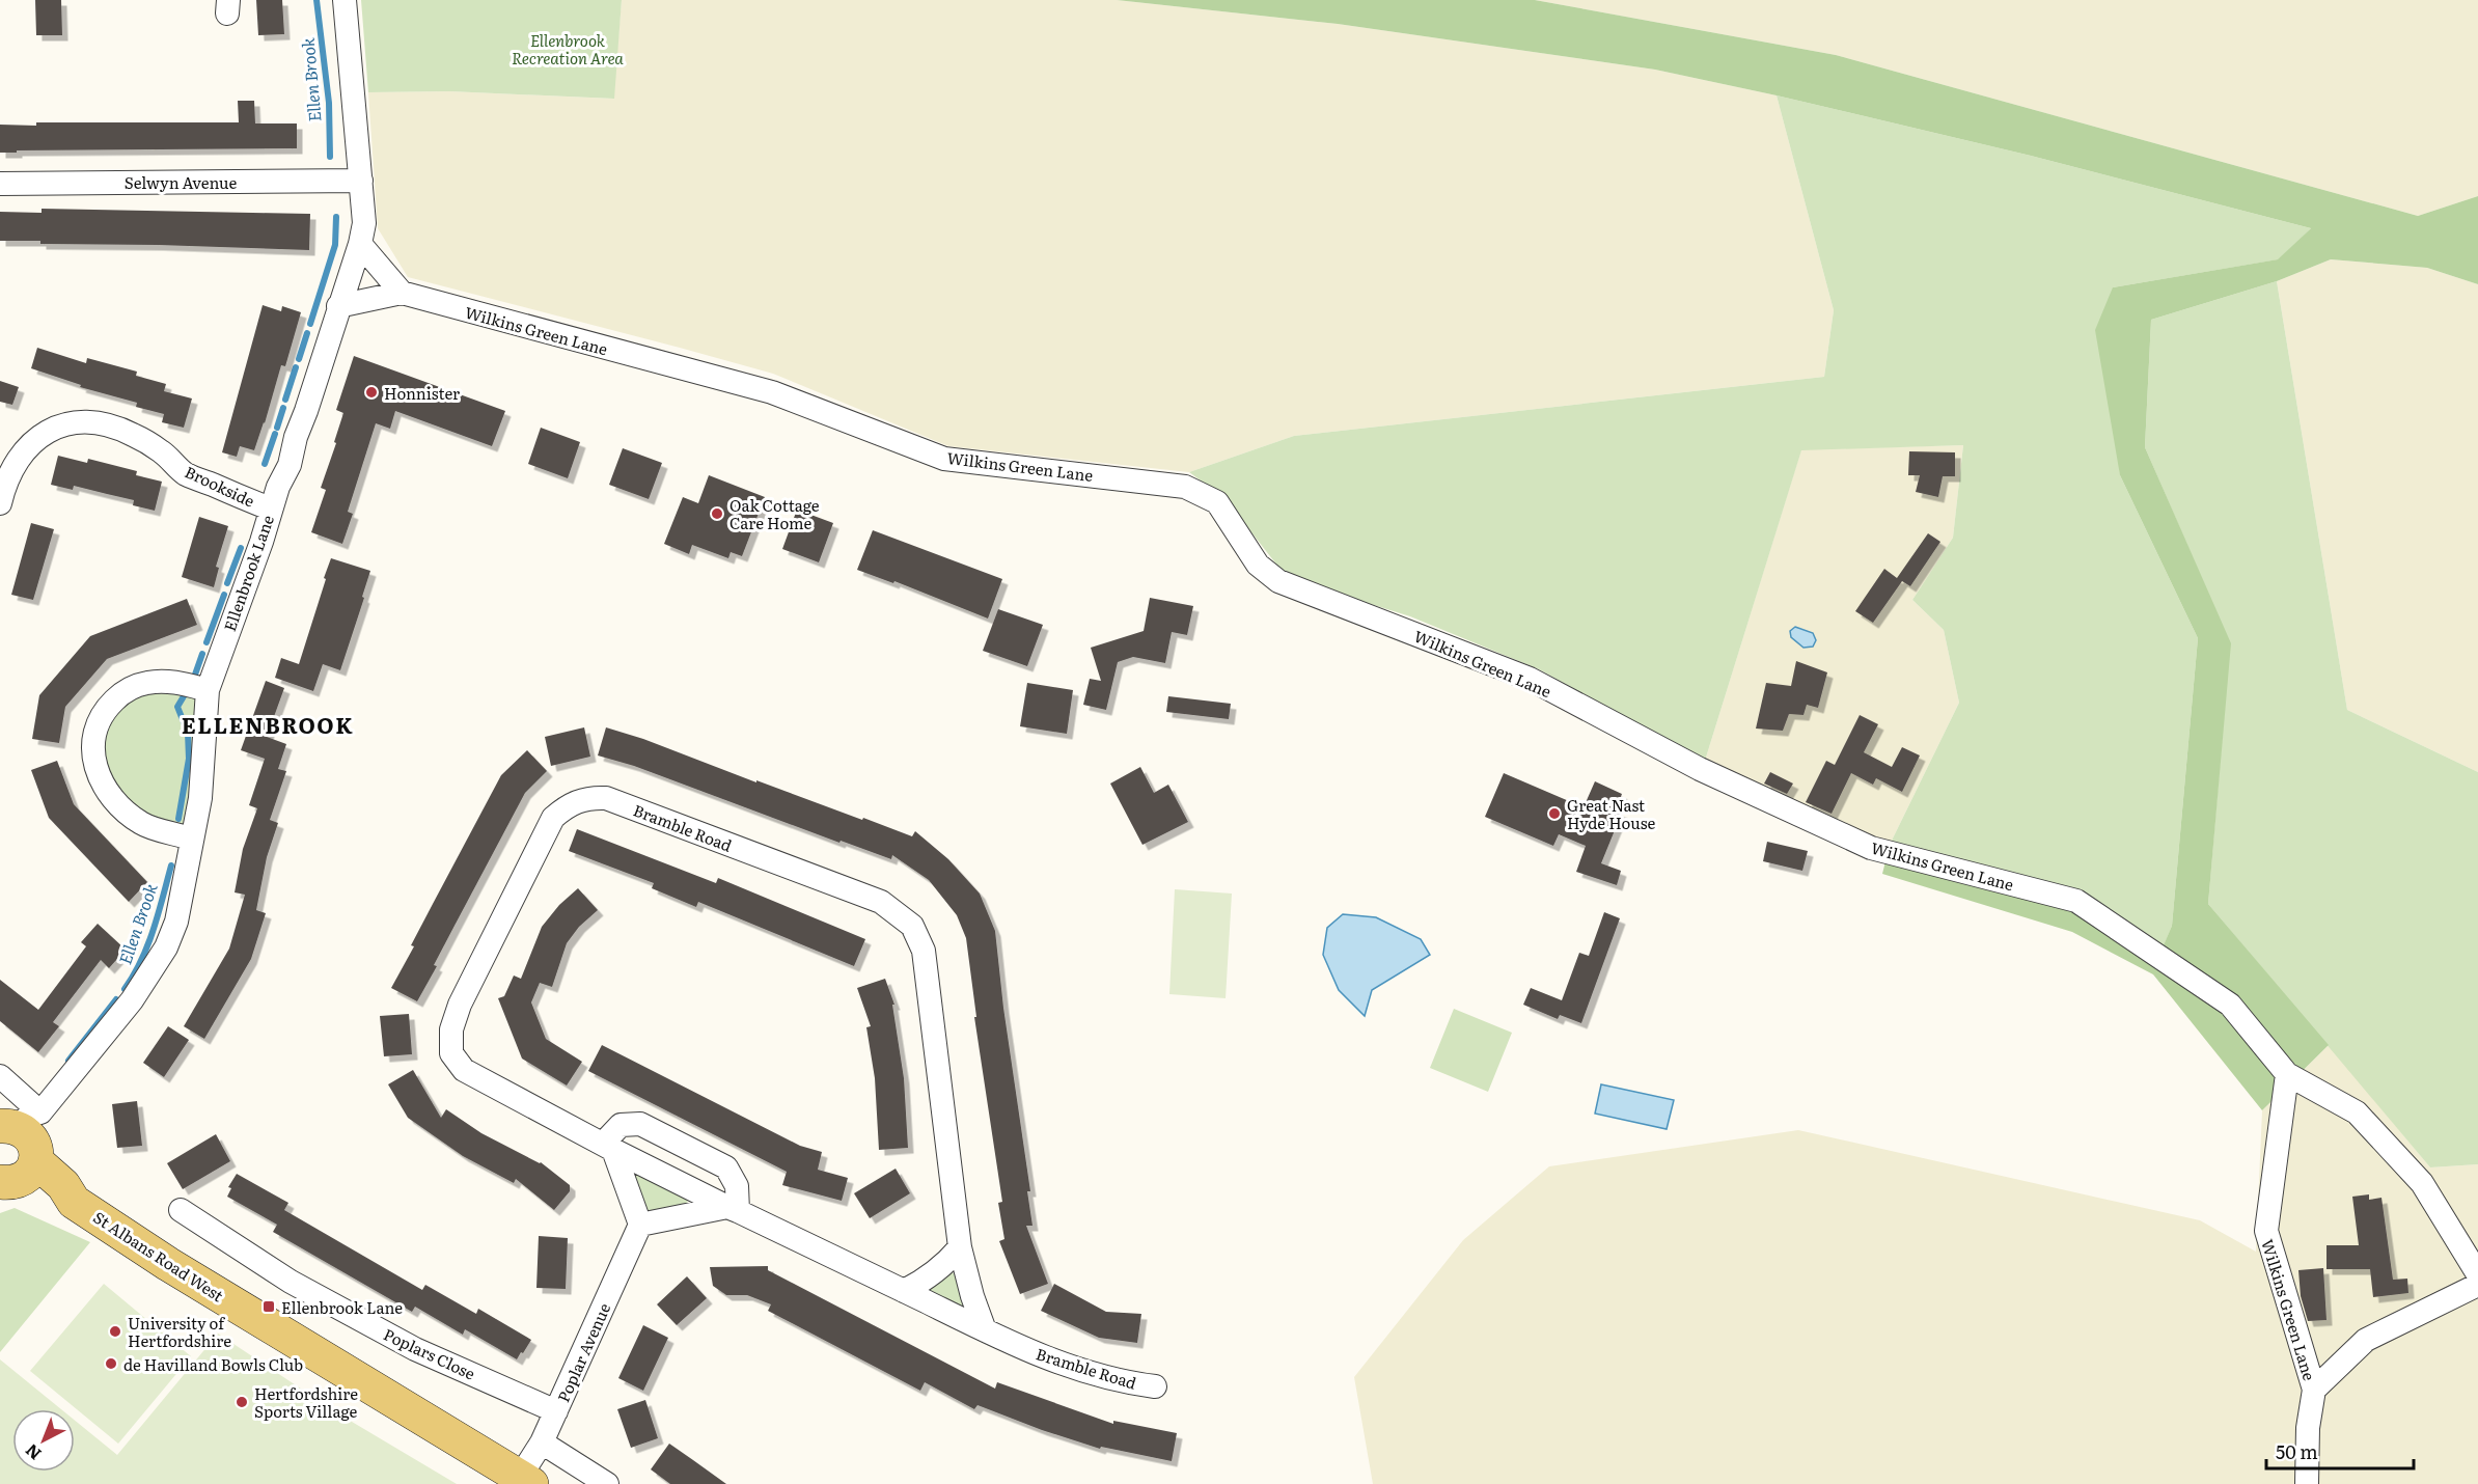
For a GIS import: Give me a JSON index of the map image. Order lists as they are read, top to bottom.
{
  "streets": {
    "main road": ["St Albans Road West"],
    "street": [
      "Selwyn Avenue",
      "Wilkins Green Lane",
      "Brookside",
      "Ellenbrook Lane",
      "Bramble Road",
      "Poplar Avenue",
      "Poplars Close"
    ]
  },
  "crossings": [
    ["Selwyn Avenue", "Ellenbrook Lane"],
    ["Wilkins Green Lane", "Ellenbrook Lane"],
    ["Brookside", "Ellenbrook Lane"],
    ["Ellenbrook Lane", "St Albans Road West"],
    ["St Albans Road West", "Poplar Avenue"],
    ["Poplar Avenue", "Poplars Close"]
  ],
  "districts": ["ELLENBROOK"],
  "water": ["Ellen Brook"],
  "parks": ["Ellenbrook Recreation Area"],
  "places": {
    "other": [
      "Honnister",
      "Oak Cottage Care Home",
      "Great Nast Hyde House",
      "University of Hertfordshire",
      "de Havilland Bowls Club",
      "Hertfordshire Sports Village"
    ],
    "transit": ["Ellenbrook Lane"]
  },
  "scale_bar": "50 m",
  "north": "bottom left"
}
